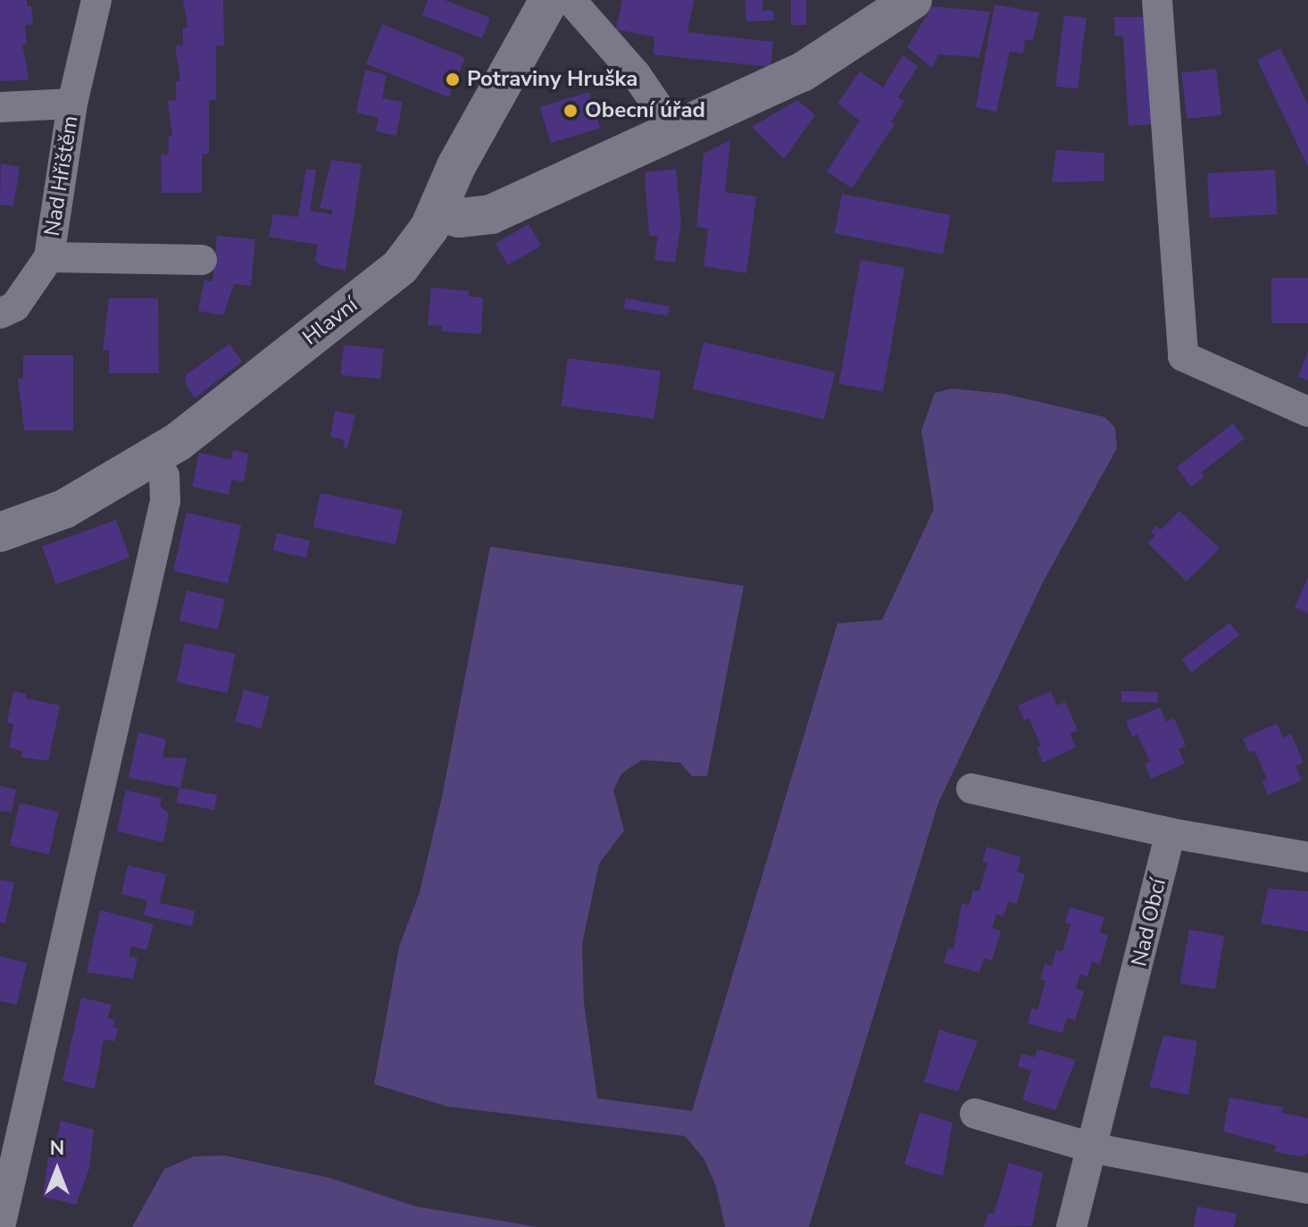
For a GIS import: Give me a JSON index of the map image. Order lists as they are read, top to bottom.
{
  "streets": {
    "street": ["Nad Hřištěm", "Hlavní", "Nad Obcí"]
  },
  "places": ["Potraviny Hruška", "Obecní úřad"],
  "north": "top"
}
